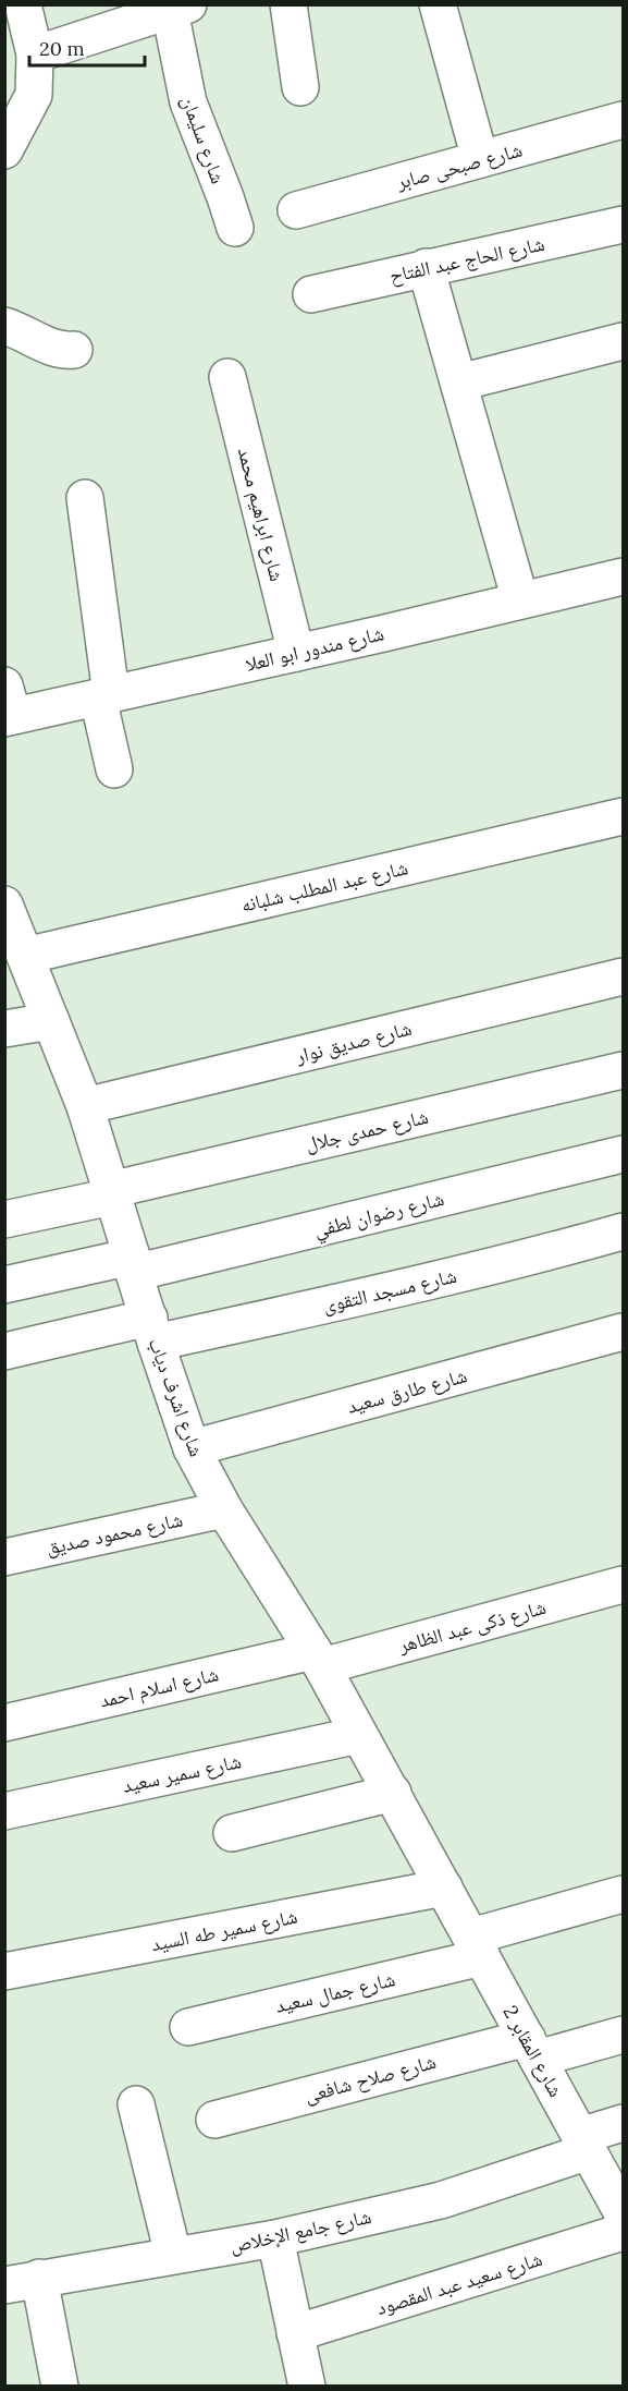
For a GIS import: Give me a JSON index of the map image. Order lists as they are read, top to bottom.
{
  "streets": {
    "street": [
      "شارع سليمان",
      "شارع صبحى صابر",
      "شارع الحاج عبد الفتاح",
      "شارع ابراهيم محمد",
      "شارع مندور ابو العلا",
      "شارع عبد المطلب شلبانه",
      "شارع صديق نوار",
      "شارع حمدى جلال",
      "شارع رضوان لطفي",
      "شارع مسجد التقوى",
      "شارع طارق سعيد",
      "شارع اشرف دياب",
      "شارع محمود صديق",
      "شارع ذكى عبد الظاهر",
      "شارع اسلام احمد",
      "شارع سمير سعيد",
      "شارع سمير طه السيد",
      "شارع جمال سعيد",
      "شارع المقابر 2",
      "شارع صلاح شافعى",
      "شارع جامع الإخلاص",
      "شارع سعيد عبد المقصود"
    ]
  },
  "crossings": [
    ["شارع ابراهيم محمد", "شارع مندور ابو العلا"],
    ["شارع عبد المطلب شلبانه", "شارع اشرف دياب"],
    ["شارع صديق نوار", "شارع اشرف دياب"],
    ["شارع حمدى جلال", "شارع اشرف دياب"],
    ["شارع رضوان لطفي", "شارع اشرف دياب"],
    ["شارع مسجد التقوى", "شارع اشرف دياب"],
    ["شارع طارق سعيد", "شارع اشرف دياب"],
    ["شارع اشرف دياب", "شارع محمود صديق"],
    ["شارع اشرف دياب", "شارع ذكى عبد الظاهر"],
    ["شارع اشرف دياب", "شارع اسلام احمد"],
    ["شارع اشرف دياب", "شارع سمير سعيد"],
    ["شارع اشرف دياب", "شارع سمير طه السيد"],
    ["شارع اشرف دياب", "شارع المقابر 2"],
    ["شارع ذكى عبد الظاهر", "شارع اسلام احمد"],
    ["شارع سمير طه السيد", "شارع المقابر 2"],
    ["شارع جمال سعيد", "شارع المقابر 2"],
    ["شارع المقابر 2", "شارع صلاح شافعى"],
    ["شارع المقابر 2", "شارع جامع الإخلاص"]
  ],
  "scale_bar": "20 m"
}
